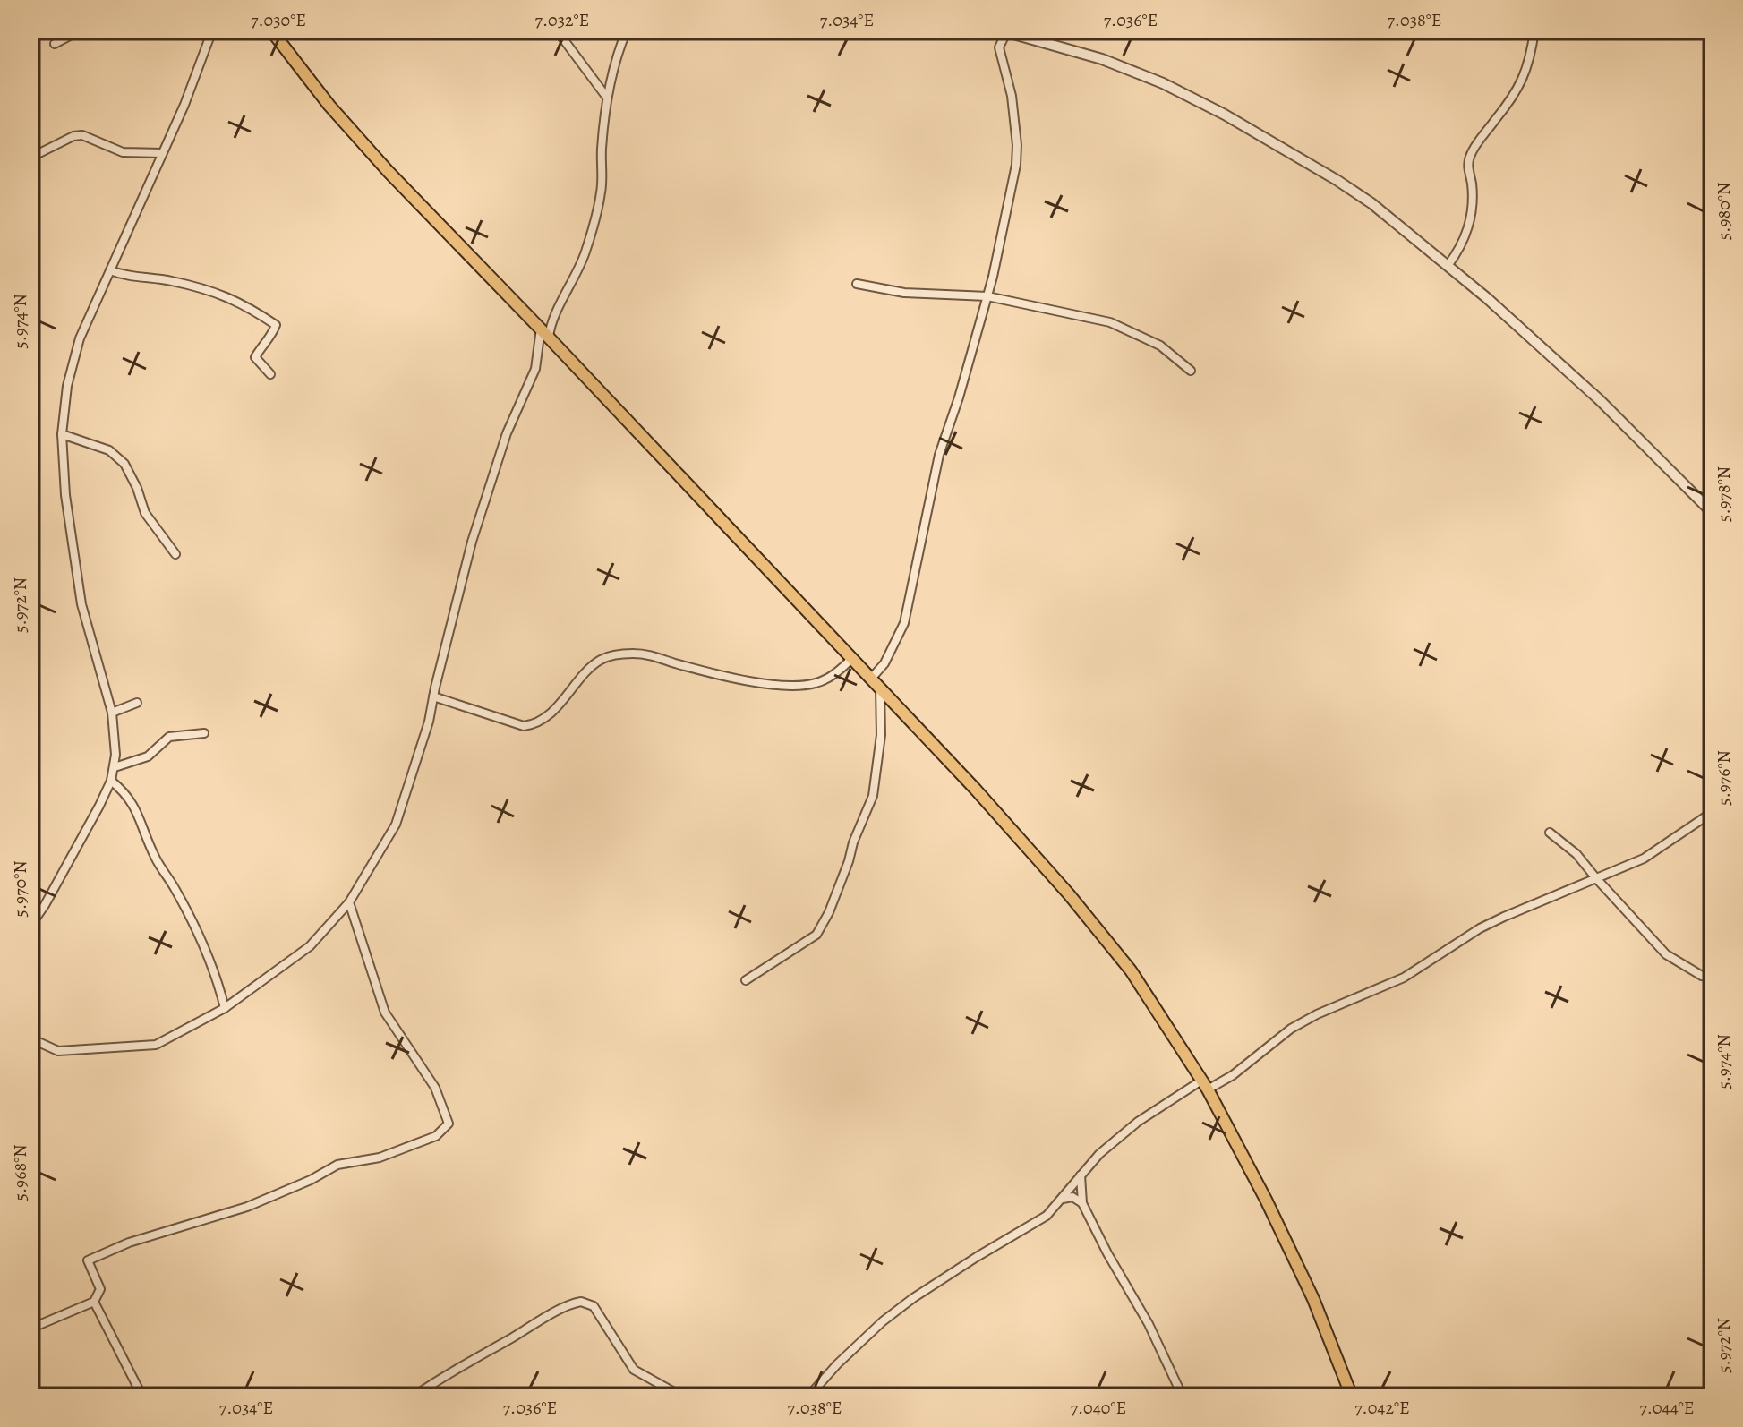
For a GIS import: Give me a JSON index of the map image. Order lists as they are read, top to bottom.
{
  "coordinates": [
    "7.030°E",
    "7.032°E",
    "7.034°E",
    "7.036°E",
    "7.038°E",
    "5.980°N",
    "5.974°N",
    "5.978°N",
    "5.972°N",
    "5.976°N",
    "5.970°N",
    "5.968°N",
    "7.040°E",
    "7.042°E",
    "7.044°E"
  ]
}
